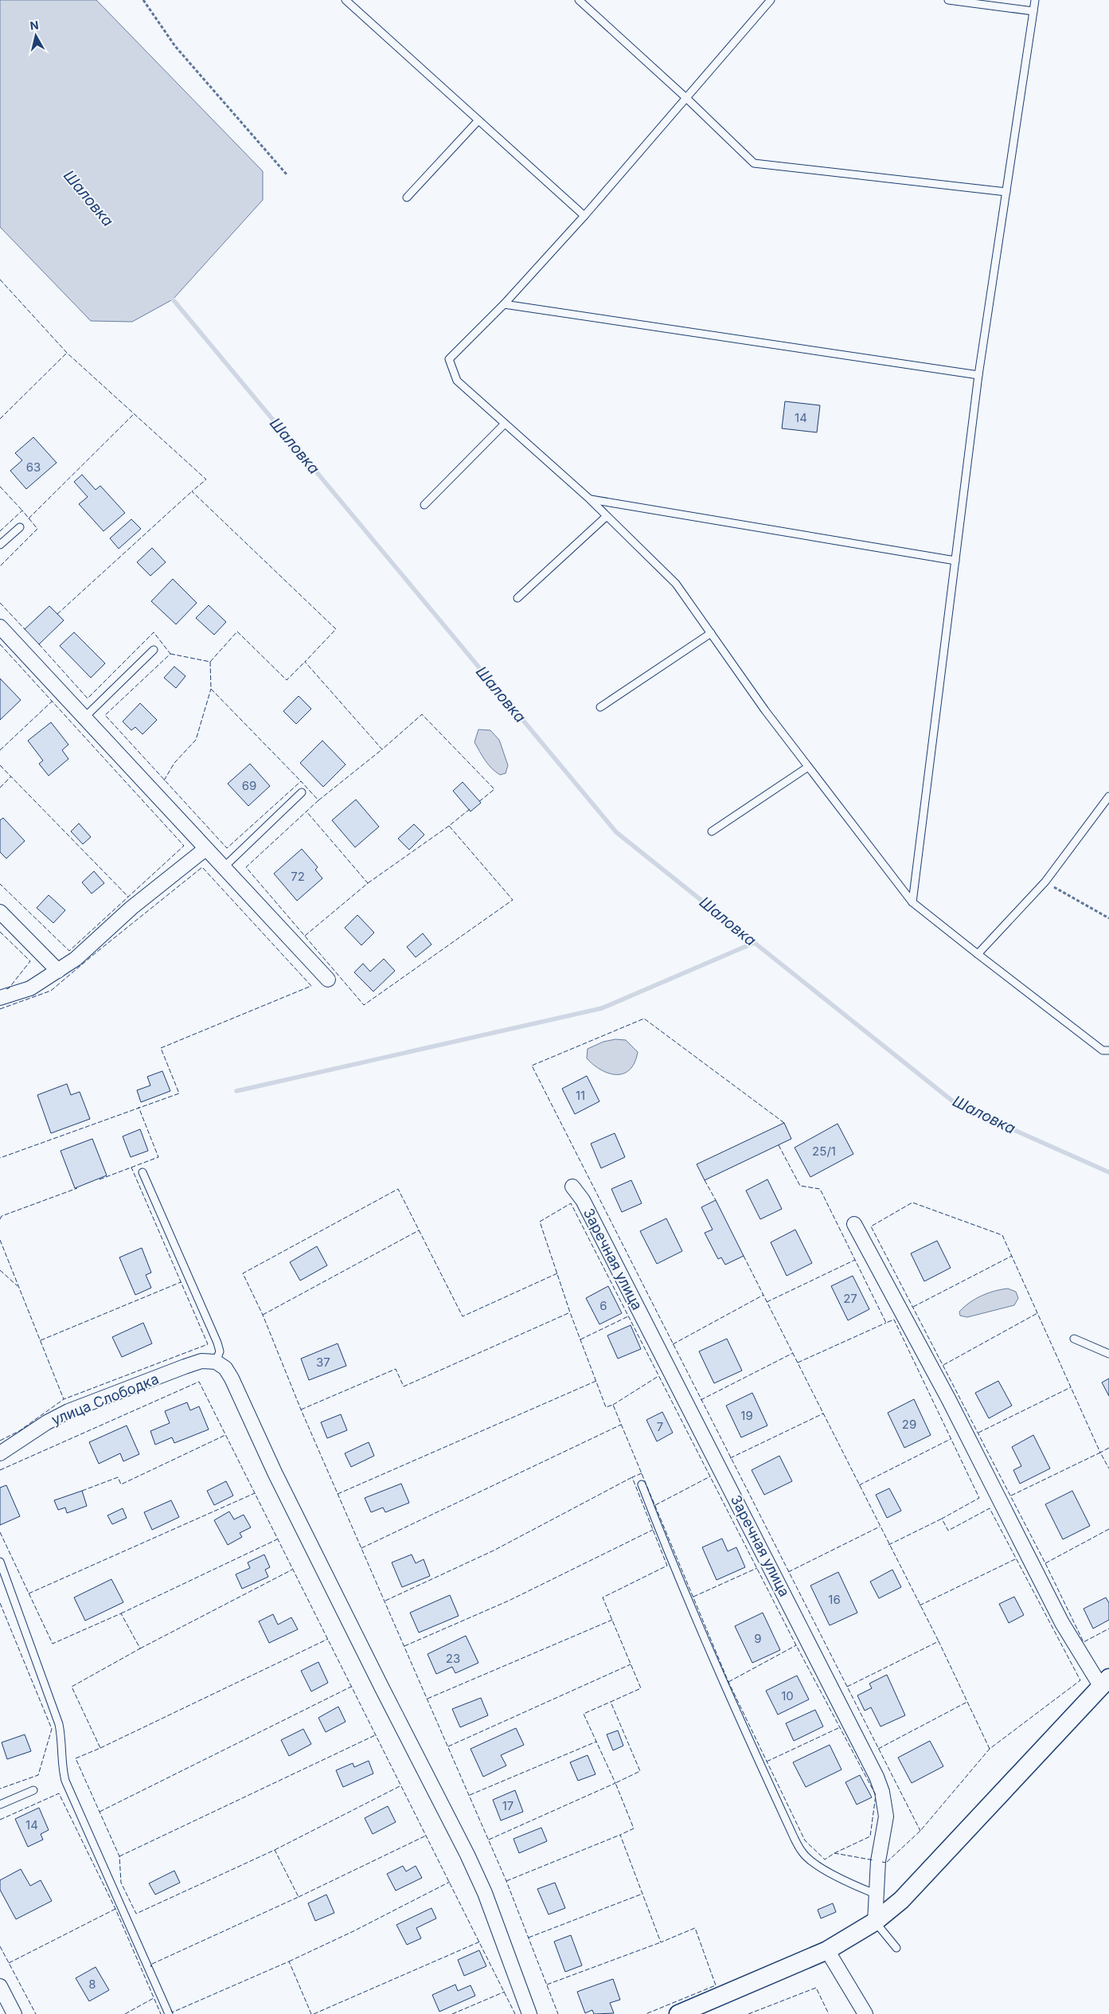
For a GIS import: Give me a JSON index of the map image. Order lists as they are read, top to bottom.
{
  "streets": {
    "street": ["Заречная улица", "улица Слободка"]
  },
  "water": ["Шаловка"],
  "house_numbers": [
    "14",
    "63",
    "69",
    "72",
    "11",
    "25/1",
    "27",
    "6",
    "37",
    "19",
    "29",
    "7",
    "16",
    "9",
    "23",
    "10",
    "17",
    "14",
    "8"
  ],
  "north": "top"
}
